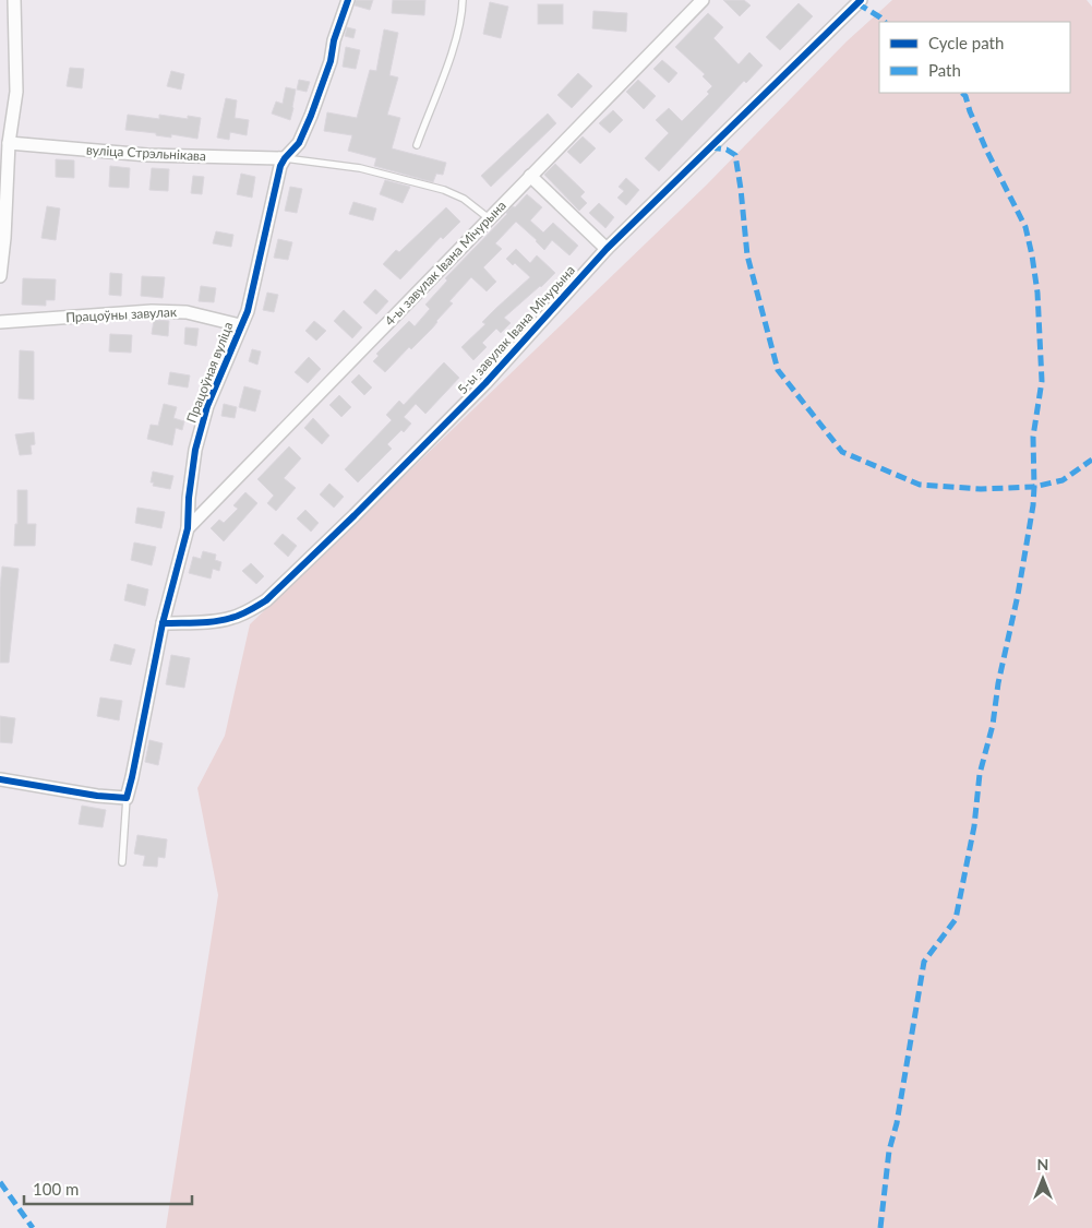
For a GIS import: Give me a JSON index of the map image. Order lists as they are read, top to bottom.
{
  "streets": {
    "street": [
      "вуліца Стрэльнікава",
      "4-ы завулак Івана Мічурына",
      "Працоўны завулак",
      "5-ы завулак Івана Мічурына",
      "Працоўная вуліца"
    ]
  },
  "crossings": [
    ["вуліца Стрэльнікава", "Працоўная вуліца"],
    ["4-ы завулак Івана Мічурына", "Працоўная вуліца"],
    ["Працоўны завулак", "Працоўная вуліца"],
    ["5-ы завулак Івана Мічурына", "Працоўная вуліца"]
  ],
  "legend": ["Cycle path", "Path"],
  "scale_bar": "100 m",
  "north": "top"
}
